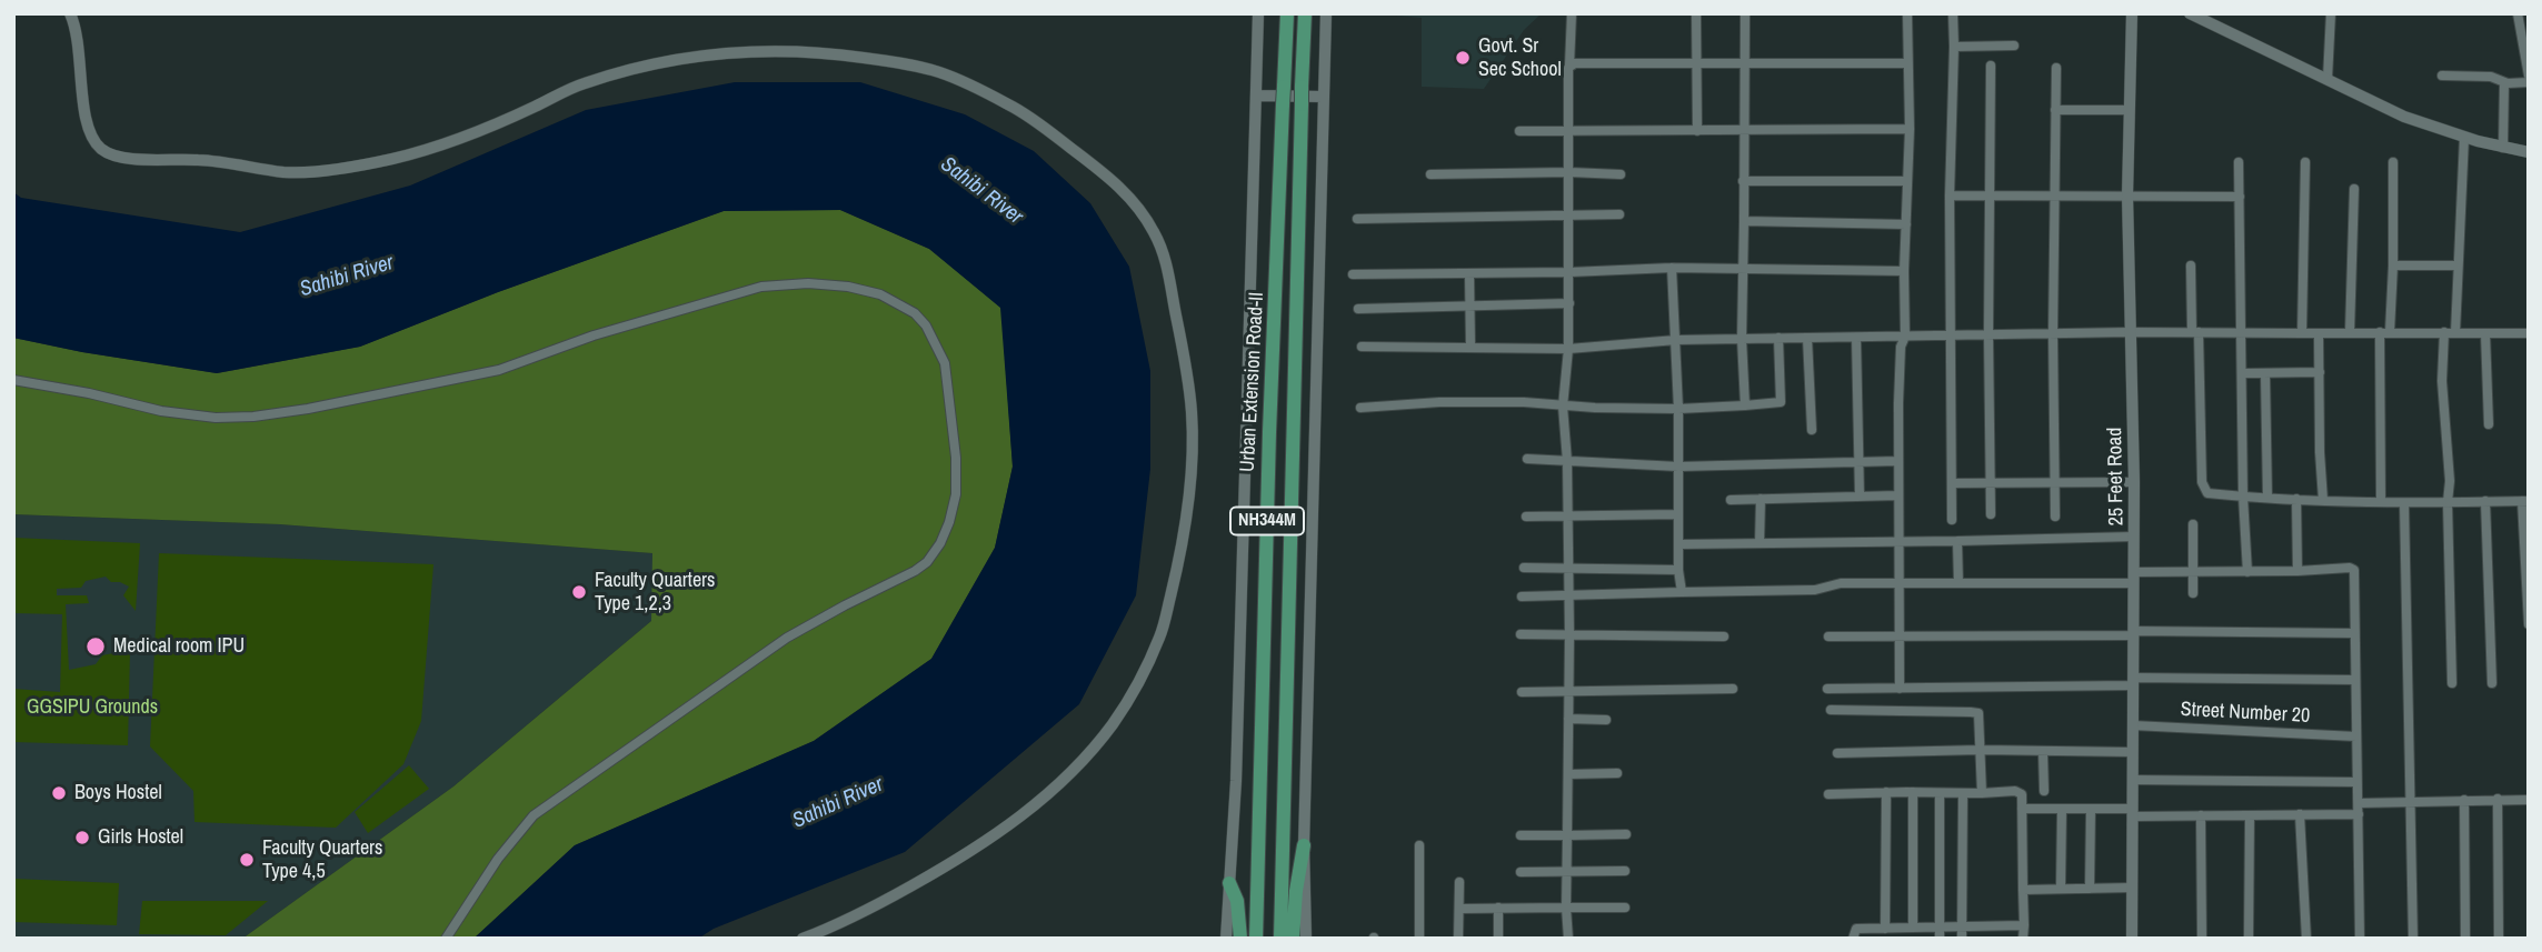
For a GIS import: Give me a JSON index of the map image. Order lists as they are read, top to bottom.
{
  "streets": {
    "highway": ["Urban Extension Road-II", "NH344M"],
    "street": ["25 Feet Road", "Street Number 20"]
  },
  "crossings": [
    ["25 Feet Road", "Street Number 20"]
  ],
  "water": ["Sahibi River"],
  "parks": ["GGSIPU Grounds"],
  "places": [
    "Govt. Sr Sec School",
    "Faculty Quarters Type 1,2,3",
    "Medical room IPU",
    "Boys Hostel",
    "Girls Hostel",
    "Faculty Quarters Type 4,5"
  ]
}
